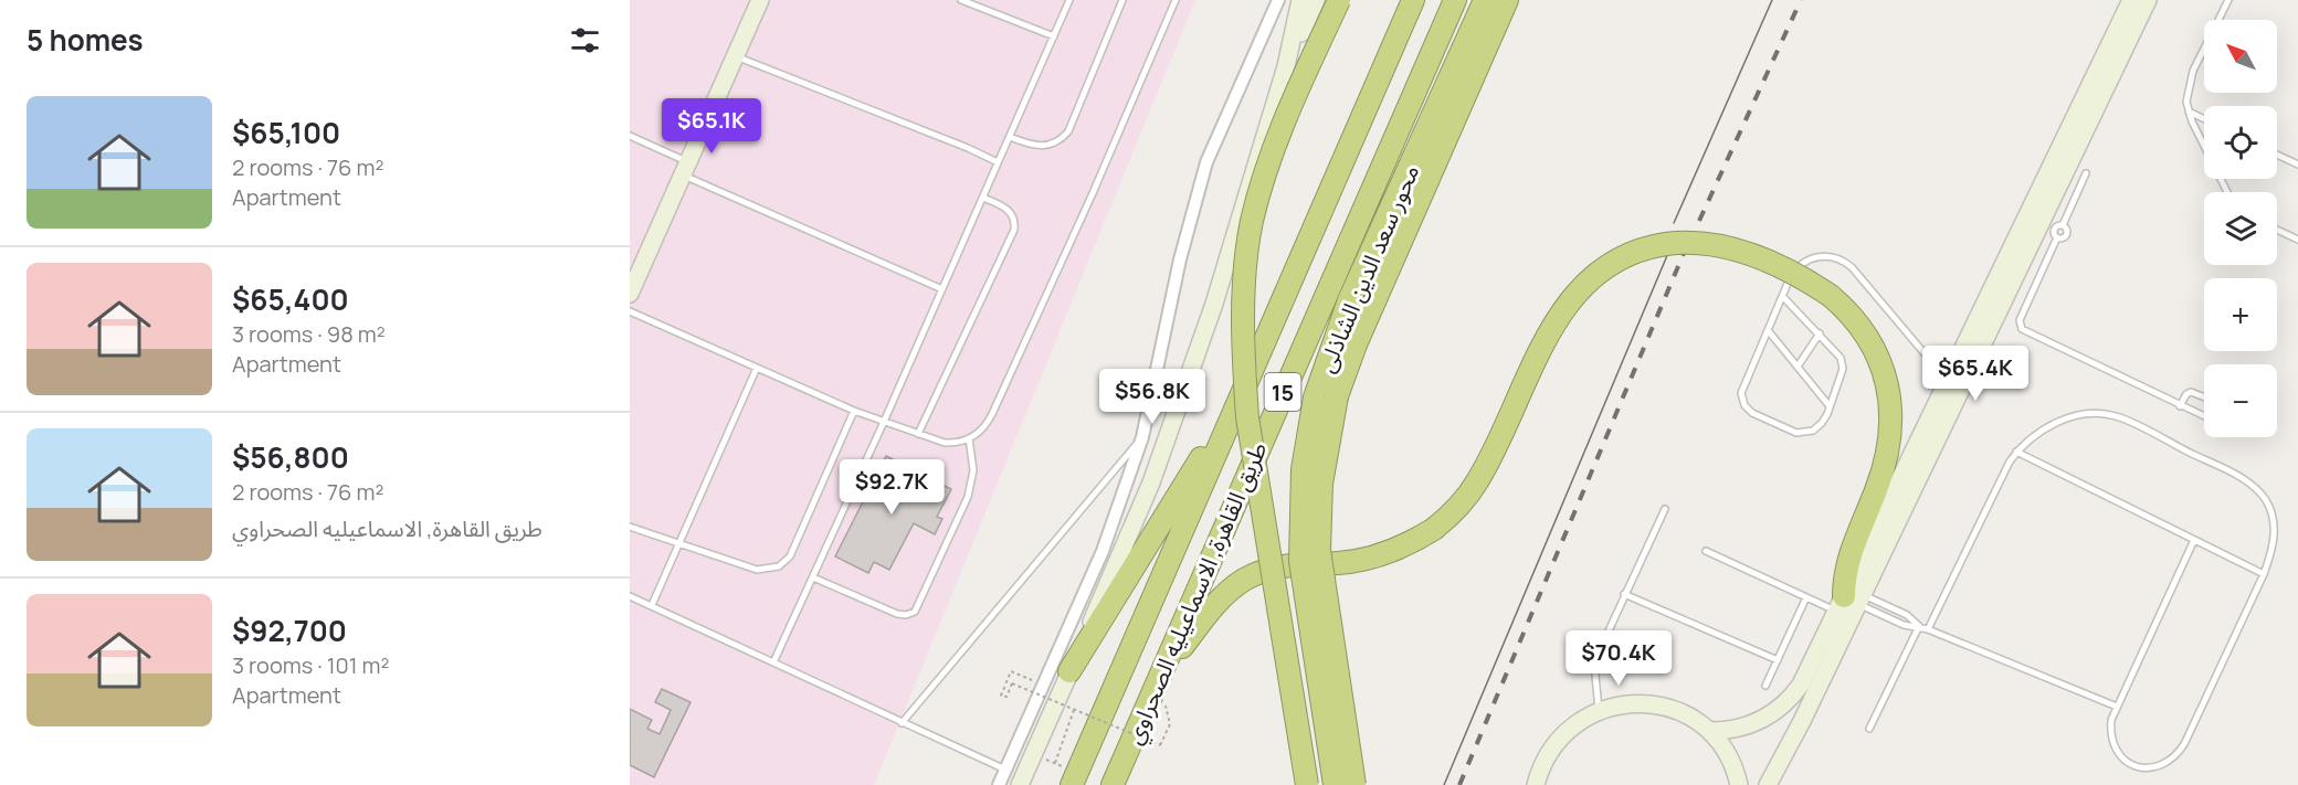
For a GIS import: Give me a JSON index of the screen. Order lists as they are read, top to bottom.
{
  "streets": {
    "highway": ["محور سعد الدين الشاذلى", "15", "طريق القاهرة, الاسماعيليه الصحراوي"]
  },
  "north": "top left",
  "page": {
    "heading": "5 homes",
    "map_buttons": ["+", "−"],
    "list": [
      {
        "name": "$65,100",
        "note": "2 rooms · 76 m² · Apartment"
      },
      {
        "name": "$65,400",
        "note": "3 rooms · 98 m² · Apartment"
      },
      {
        "name": "$56,800",
        "note": "2 rooms · 76 m² · طريق القاهرة, الاسماعيليه الصحراوي"
      },
      {
        "name": "$92,700",
        "note": "3 rooms · 101 m² · Apartment"
      }
    ],
    "price": [
      "$65.1K",
      "$65.4K",
      "$56.8K",
      "$92.7K",
      "$70.4K"
    ]
  }
}
